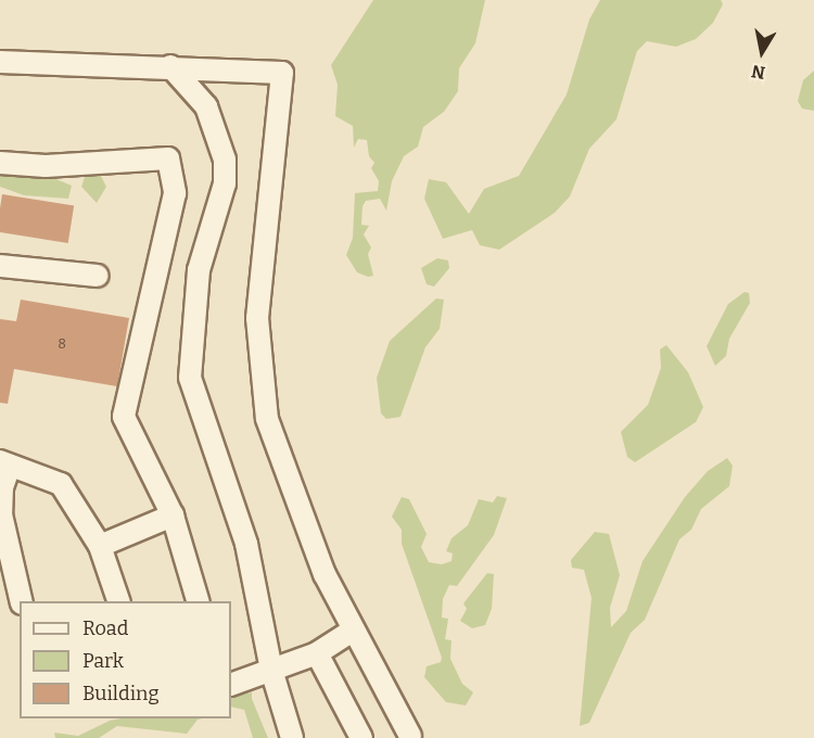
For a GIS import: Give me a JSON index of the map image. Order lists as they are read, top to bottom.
{
  "house_numbers": ["8"],
  "legend": ["Road", "Park", "Building"],
  "north": "bottom"
}
